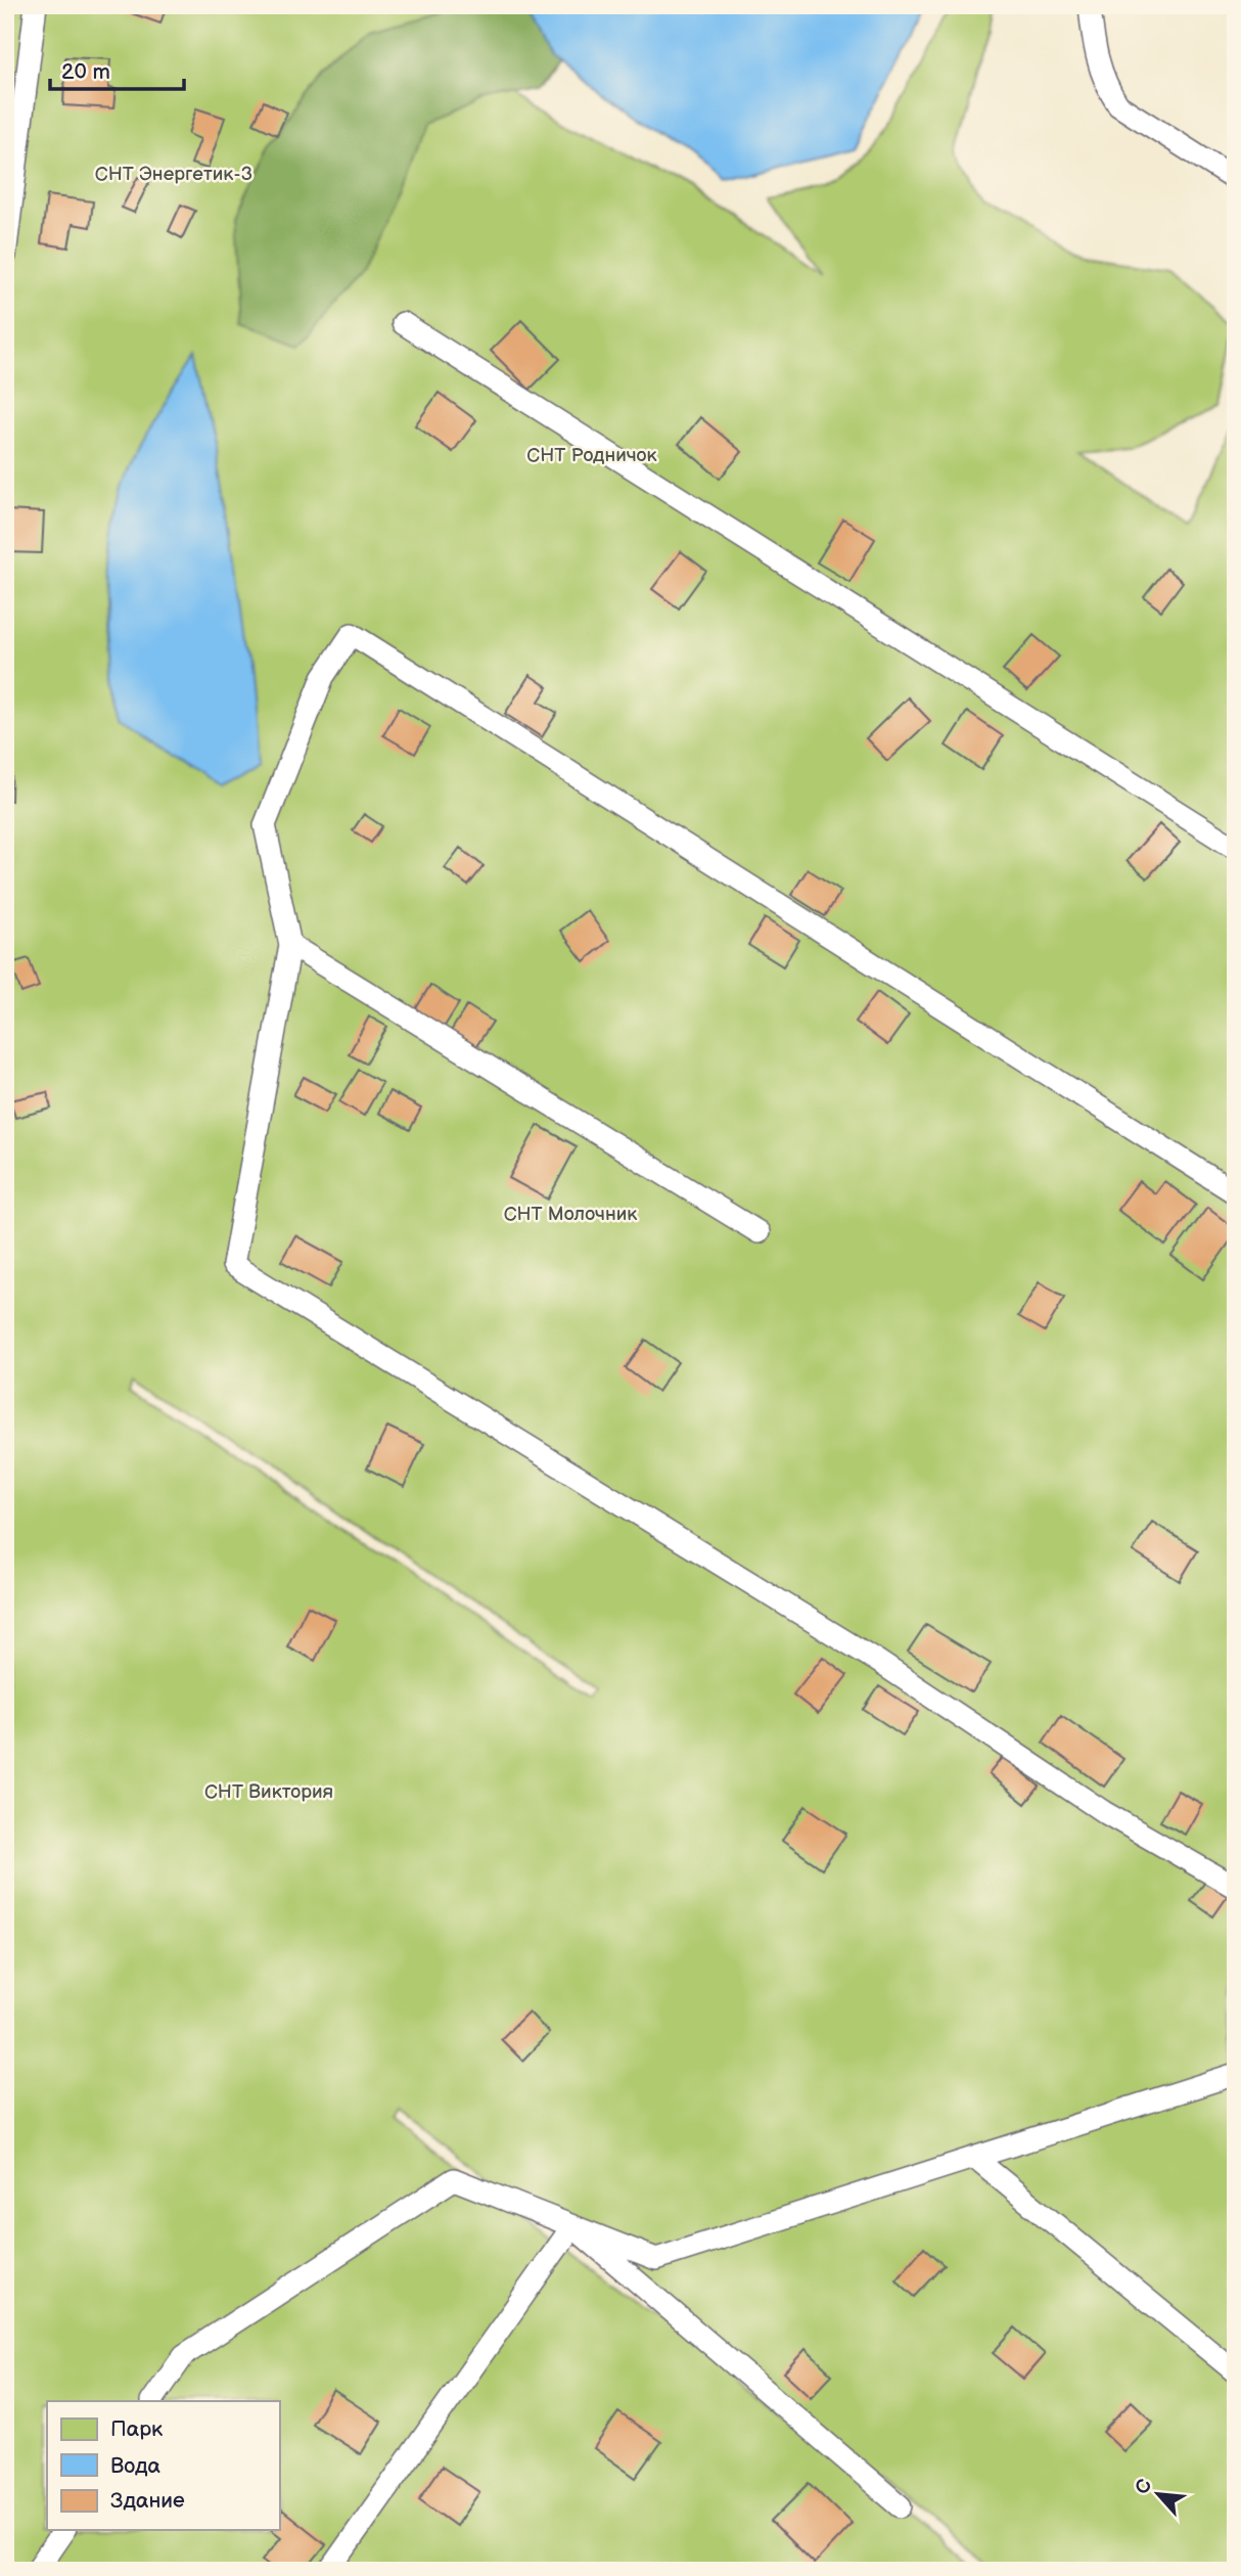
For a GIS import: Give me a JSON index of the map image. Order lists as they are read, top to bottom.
{
  "parks": [
    "СНТ Энергетик-3",
    "СНТ Родничок",
    "СНТ Молочник",
    "СНТ Виктория"
  ],
  "legend": ["Парк", "Вода", "Здание"],
  "scale_bar": "20 m",
  "north": "top left"
}
